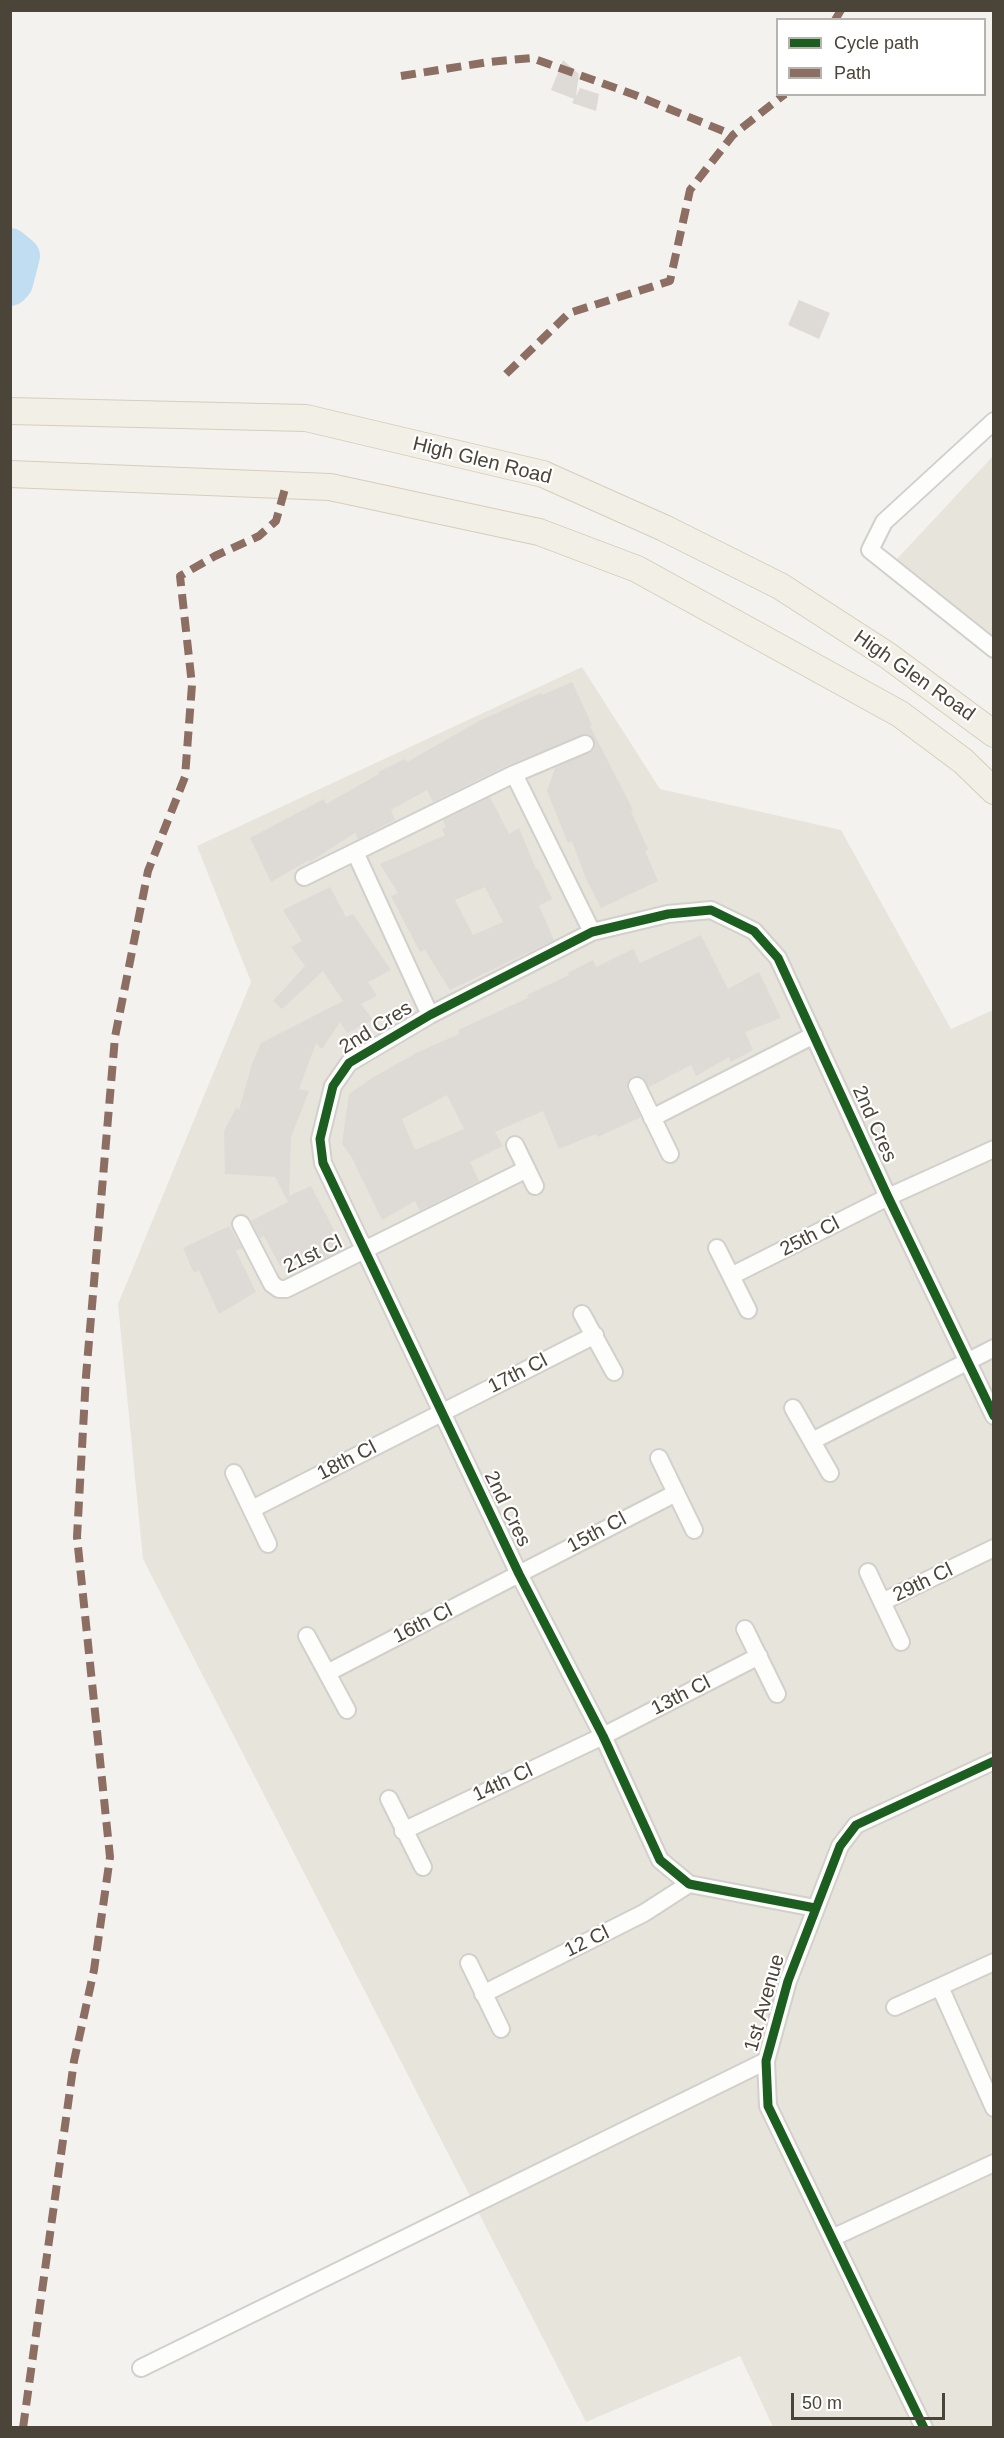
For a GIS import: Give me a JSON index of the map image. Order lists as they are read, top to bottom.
{
  "streets": {
    "main road": ["High Glen Road"],
    "street": [
      "2nd Cres",
      "25th Cl",
      "21st Cl",
      "17th Cl",
      "18th Cl",
      "15th Cl",
      "29th Cl",
      "16th Cl",
      "13th Cl",
      "14th Cl",
      "12 Cl",
      "1st Avenue"
    ]
  },
  "crossings": [
    ["2nd Cres", "25th Cl"],
    ["2nd Cres", "21st Cl"],
    ["2nd Cres", "17th Cl"],
    ["2nd Cres", "18th Cl"],
    ["2nd Cres", "15th Cl"],
    ["2nd Cres", "16th Cl"],
    ["2nd Cres", "13th Cl"],
    ["2nd Cres", "14th Cl"],
    ["2nd Cres", "12 Cl"],
    ["2nd Cres", "1st Avenue"],
    ["17th Cl", "18th Cl"],
    ["15th Cl", "16th Cl"],
    ["13th Cl", "14th Cl"]
  ],
  "legend": ["Cycle path", "Path"],
  "scale_bar": "50 m"
}
